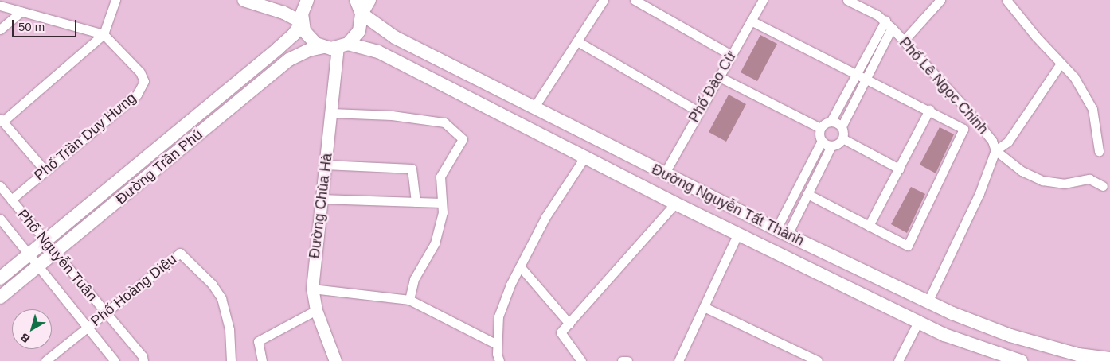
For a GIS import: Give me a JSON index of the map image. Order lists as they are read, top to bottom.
{
  "streets": {
    "main road": ["Đường Trần Phú", "Đường Nguyễn Tất Thành"],
    "street": [
      "Phố Lê Ngọc Chinh",
      "Phố Đào Cừ",
      "Phố Trần Duy Hưng",
      "Đường Chùa Hà",
      "Phố Nguyễn Tuân",
      "Phố Hoàng Diệu"
    ]
  },
  "crossings": [
    ["Phố Lê Ngọc Chinh", "Đường Nguyễn Tất Thành"],
    ["Phố Đào Cừ", "Đường Nguyễn Tất Thành"],
    ["Phố Trần Duy Hưng", "Phố Nguyễn Tuân"],
    ["Đường Trần Phú", "Đường Nguyễn Tất Thành"],
    ["Đường Trần Phú", "Phố Nguyễn Tuân"],
    ["Đường Nguyễn Tất Thành", "Đường Chùa Hà"],
    ["Phố Nguyễn Tuân", "Phố Hoàng Diệu"]
  ],
  "scale_bar": "50 m",
  "north": "bottom left"
}
